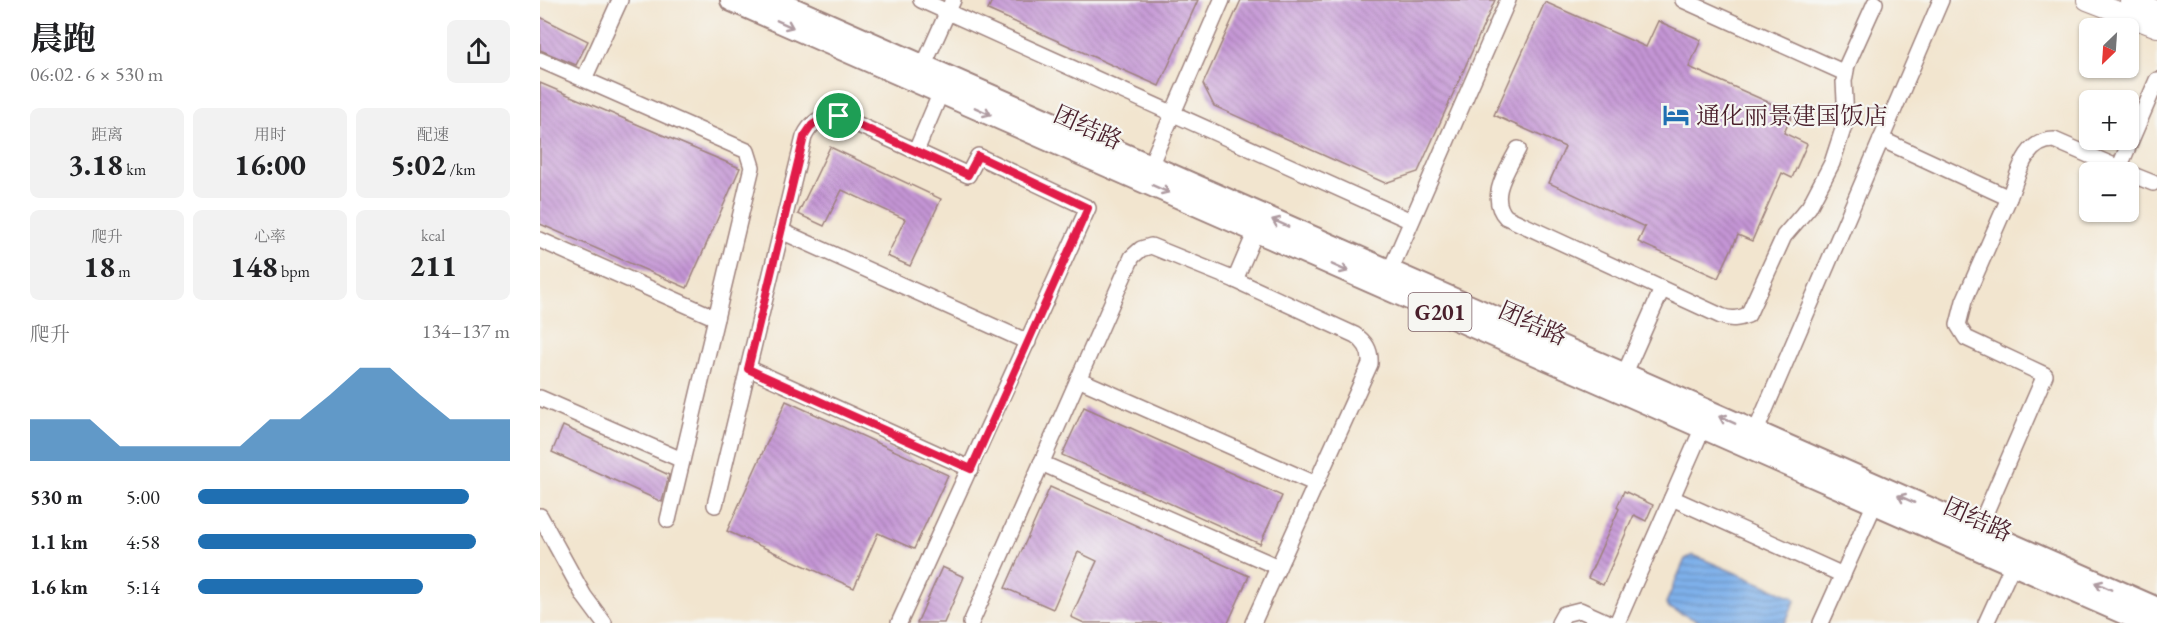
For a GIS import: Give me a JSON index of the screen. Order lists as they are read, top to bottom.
{
  "streets": {
    "highway": ["团结路", "G201"]
  },
  "places": {
    "hotel": ["通化丽景建国饭店"]
  },
  "north": "bottom left",
  "page": {
    "heading": ["晨跑", "06:02 · 6 × 530 m"],
    "map_buttons": ["+", "−"],
    "stats": [
      ["距离", "3.18 km"],
      ["用时", "16:00"],
      ["配速", "5:02 /km"],
      ["爬升", "18 m"],
      ["心率", "148 bpm"],
      ["kcal", "211"]
    ],
    "chart": ["爬升", "134–137 m"],
    "list": [
      {
        "name": "530 m",
        "note": "5:00"
      },
      {
        "name": "1.1 km",
        "note": "4:58"
      },
      {
        "name": "1.6 km",
        "note": "5:14"
      }
    ]
  }
}
